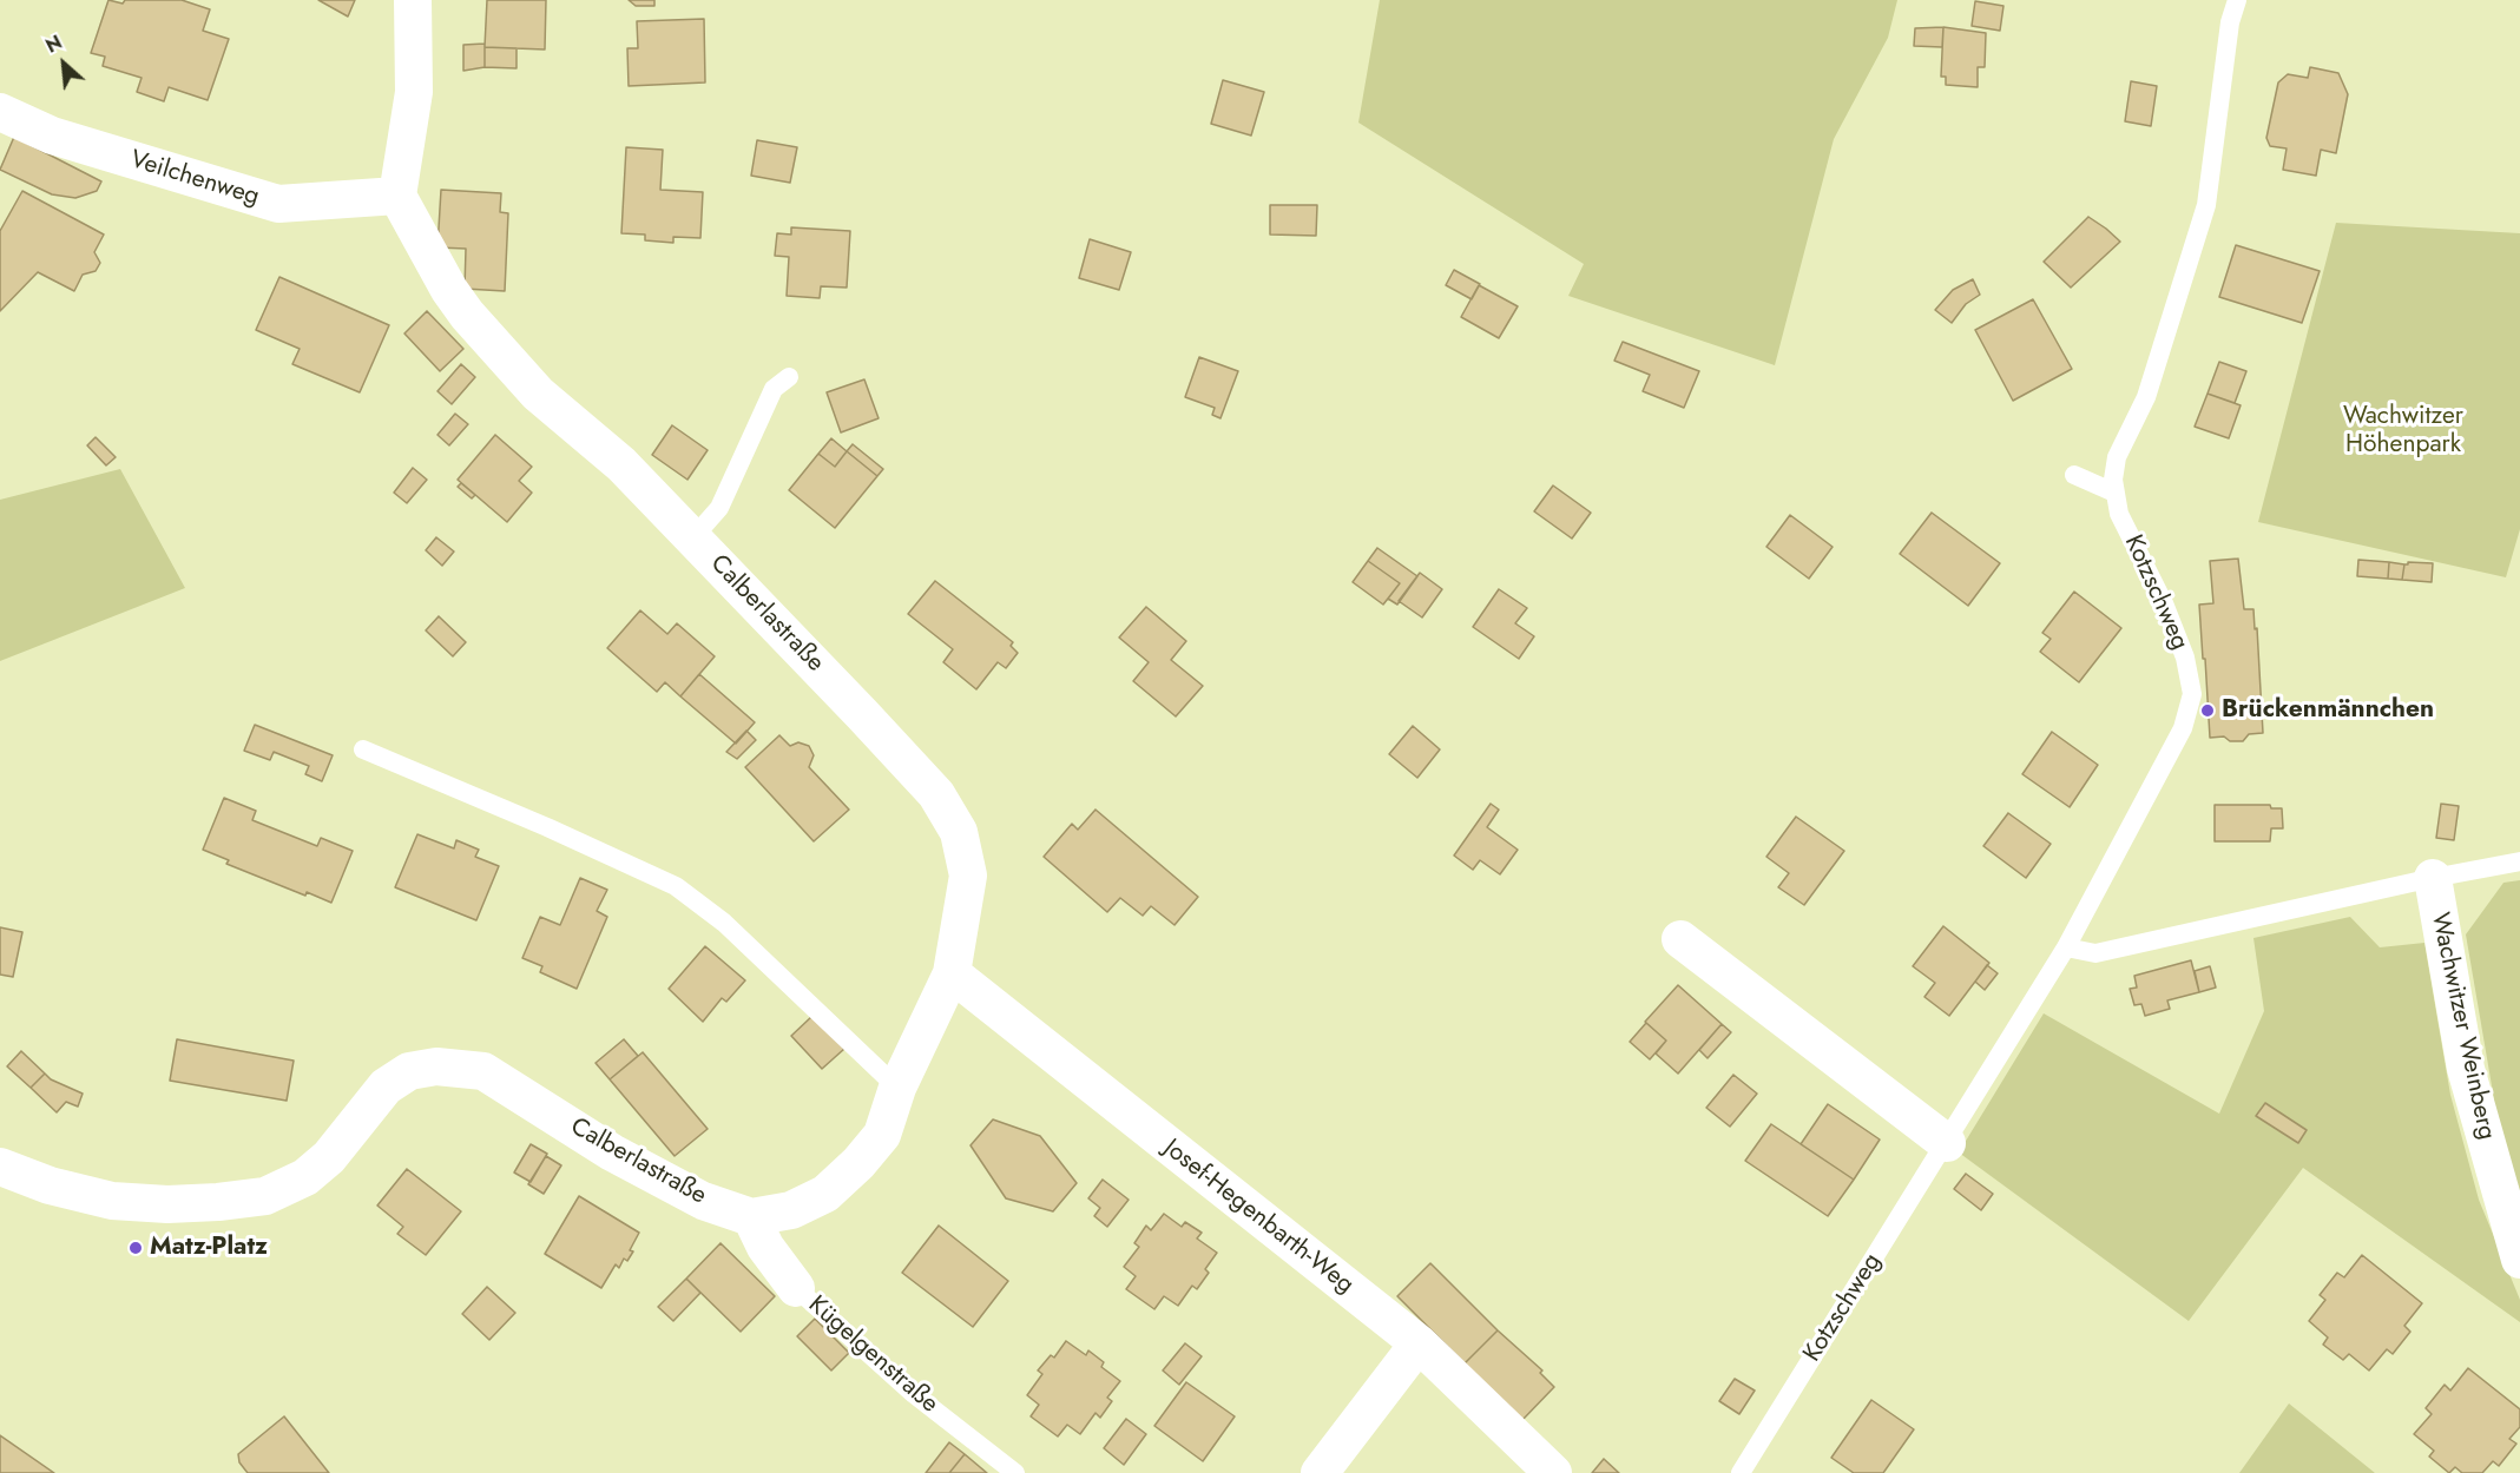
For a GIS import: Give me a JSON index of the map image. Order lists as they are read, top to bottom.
{
  "streets": {
    "street": [
      "Veilchenweg",
      "Calberlastraße",
      "Wachwitzer Weinberg",
      "Josef-Hegenbarth-Weg",
      "Kügelgenstraße"
    ],
    "lane": ["Kotzschweg"]
  },
  "crossings": [
    ["Veilchenweg", "Calberlastraße"],
    ["Calberlastraße", "Josef-Hegenbarth-Weg"],
    ["Calberlastraße", "Kügelgenstraße"]
  ],
  "parks": ["Wachwitzer Höhenpark"],
  "places": ["Brückenmännchen", "Matz-Platz"],
  "north": "top left"
}
